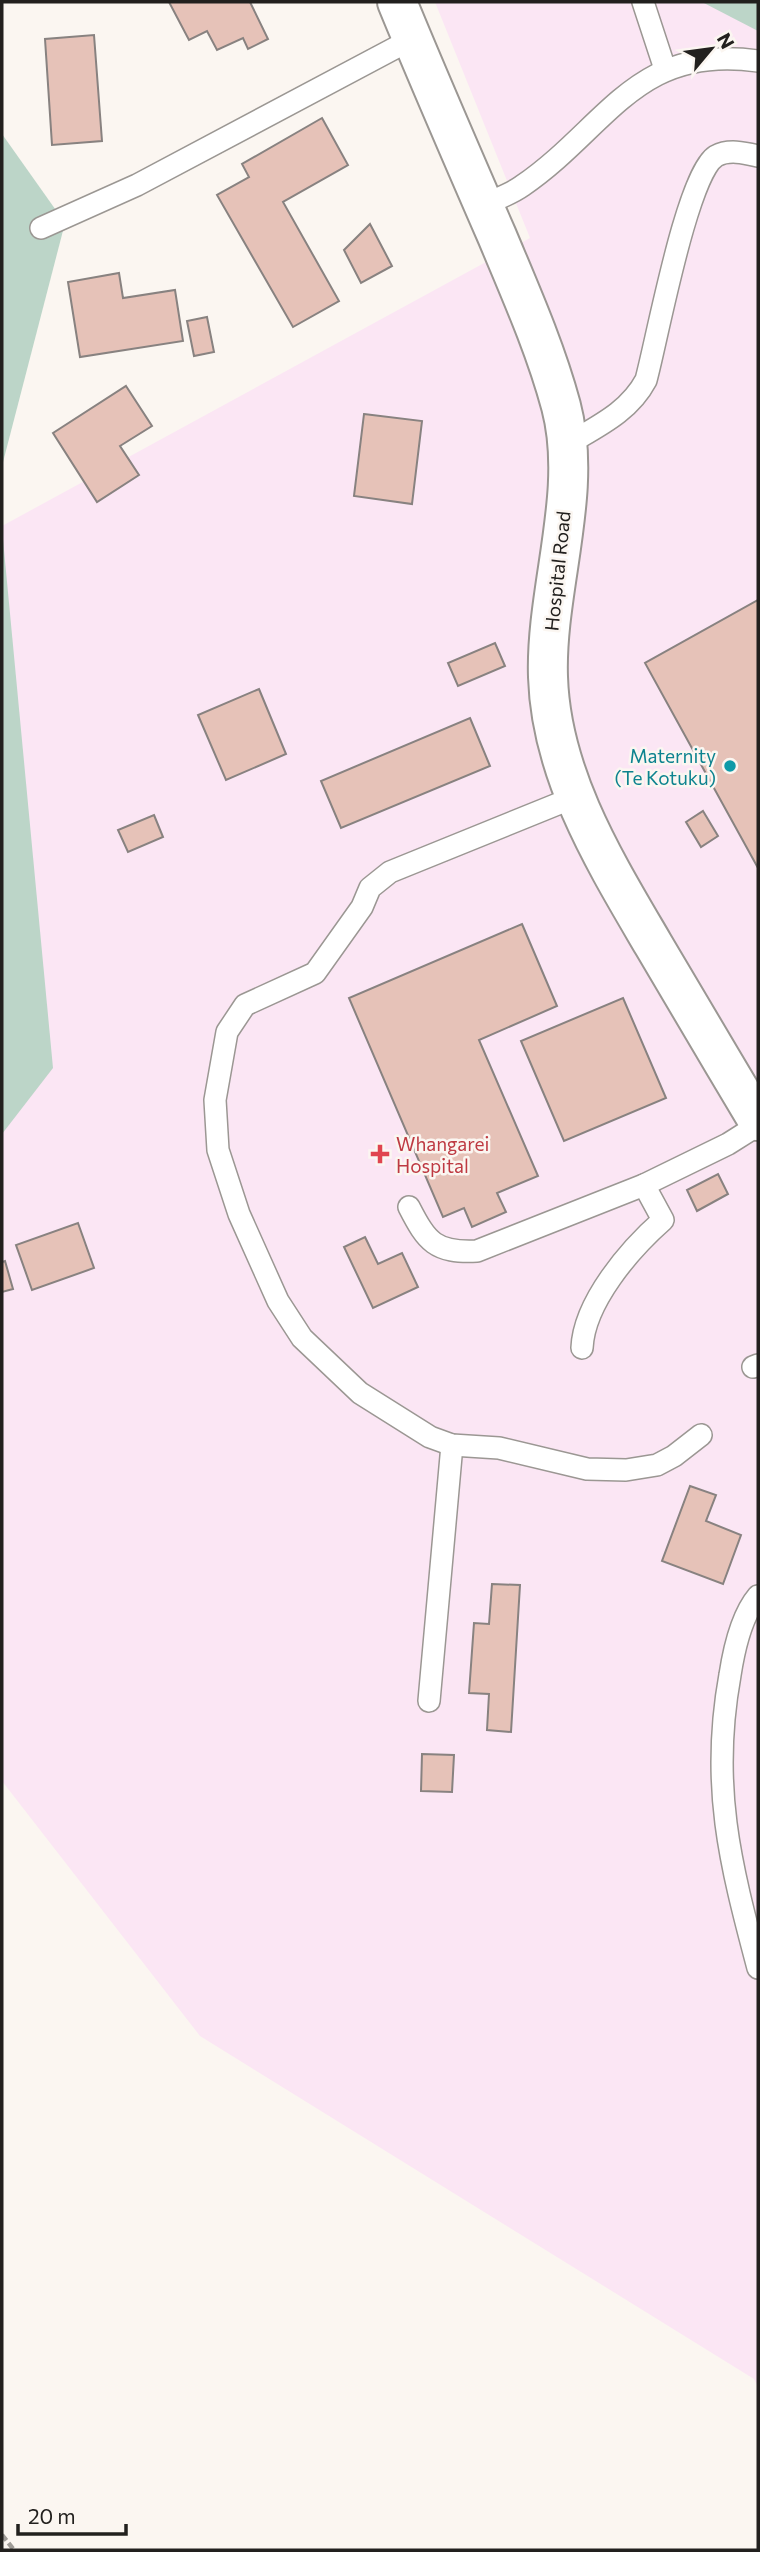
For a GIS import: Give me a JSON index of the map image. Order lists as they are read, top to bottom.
{
  "streets": {
    "street": ["Hospital Road"]
  },
  "places": {
    "other": ["Maternity (Te Kotuku)"],
    "health": ["Whangarei Hospital"]
  },
  "scale_bar": "20 m",
  "north": "top right"
}
